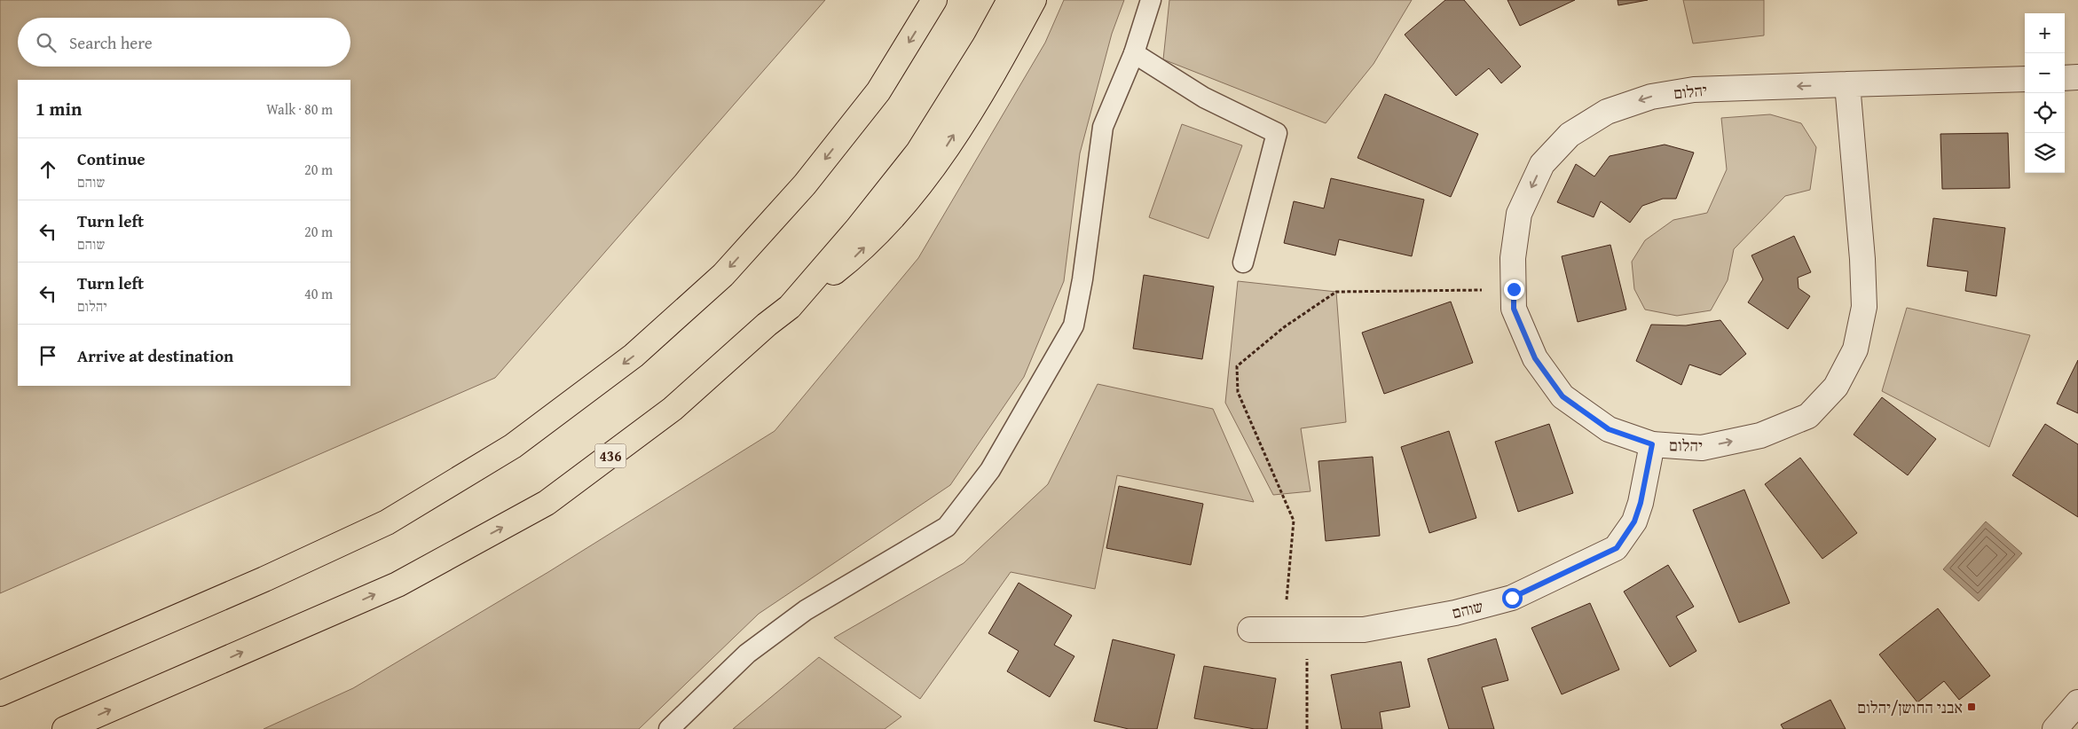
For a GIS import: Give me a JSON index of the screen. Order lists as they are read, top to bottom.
{
  "streets": {
    "main road": ["436"],
    "street": ["יהלום", "שוהם"]
  },
  "crossings": [
    ["יהלום", "שוהם"]
  ],
  "places": {
    "transit": ["אבני החושן/יהלום"]
  },
  "page": {
    "map_buttons": ["+", "−"],
    "search": "Search here",
    "heading": ["1 min", "Walk · 80 m"],
    "list": [
      ["Continue", "שוהם", "20 m"],
      ["Turn left", "שוהם", "20 m"],
      ["Turn left", "יהלום", "40 m"],
      "Arrive at destination"
    ]
  }
}
